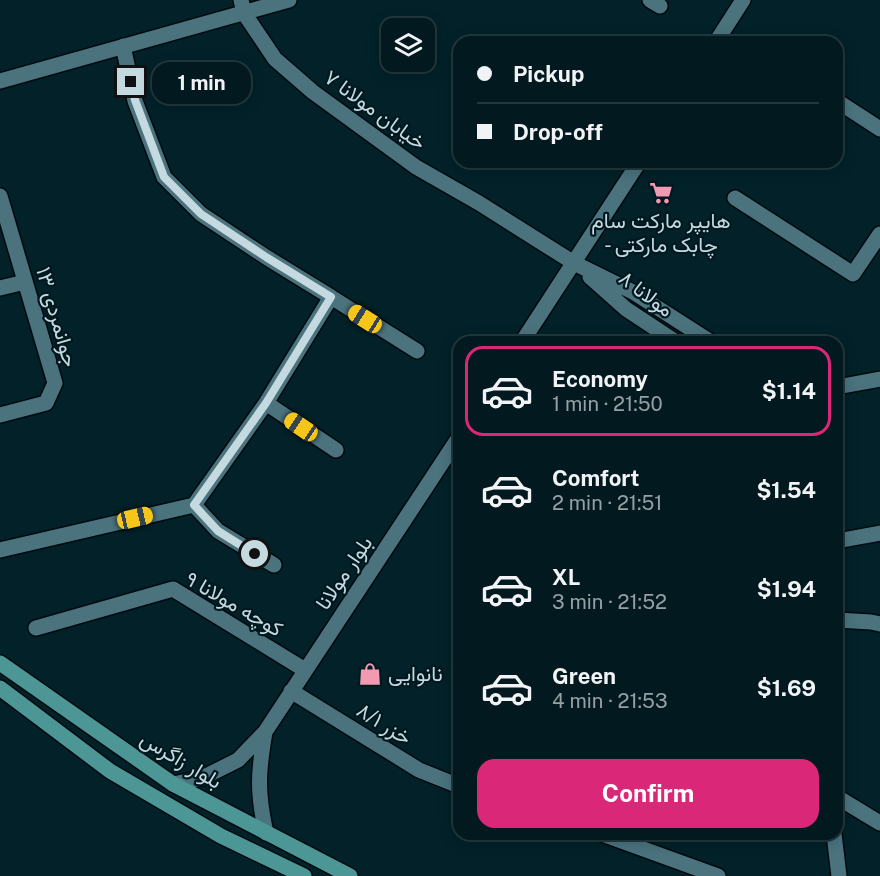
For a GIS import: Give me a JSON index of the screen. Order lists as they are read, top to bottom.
{
  "streets": {
    "main road": ["بلوار زاگرس"],
    "street": [
      "خیابان مولانا ۷",
      "مولانا ۸",
      "جوانمردی ۱۳",
      "بلوار مولانا",
      "کوچه مولانا ۹",
      "خزر ۸/۱"
    ]
  },
  "crossings": [
    ["خیابان مولانا ۷", "مولانا ۸"],
    ["بلوار مولانا", "کوچه مولانا ۹"],
    ["بلوار مولانا", "خزر ۸/۱"],
    ["بلوار مولانا", "بلوار زاگرس"]
  ],
  "places": {
    "supermarket": ["هایپر مارکت سام - چابک مارکتی"],
    "shop": ["نانوایی"]
  },
  "page": {
    "banner": ["Pickup", "Drop-off"],
    "bubble": "1 min",
    "list": [
      {
        "name": "Economy",
        "note": "1 min · 21:50",
        "value": "$1.14"
      },
      {
        "name": "Comfort",
        "note": "2 min · 21:51",
        "value": "$1.54"
      },
      {
        "name": "XL",
        "note": "3 min · 21:52",
        "value": "$1.94"
      },
      {
        "name": "Green",
        "note": "4 min · 21:53",
        "value": "$1.69"
      }
    ],
    "buttons": "Confirm"
  }
}
